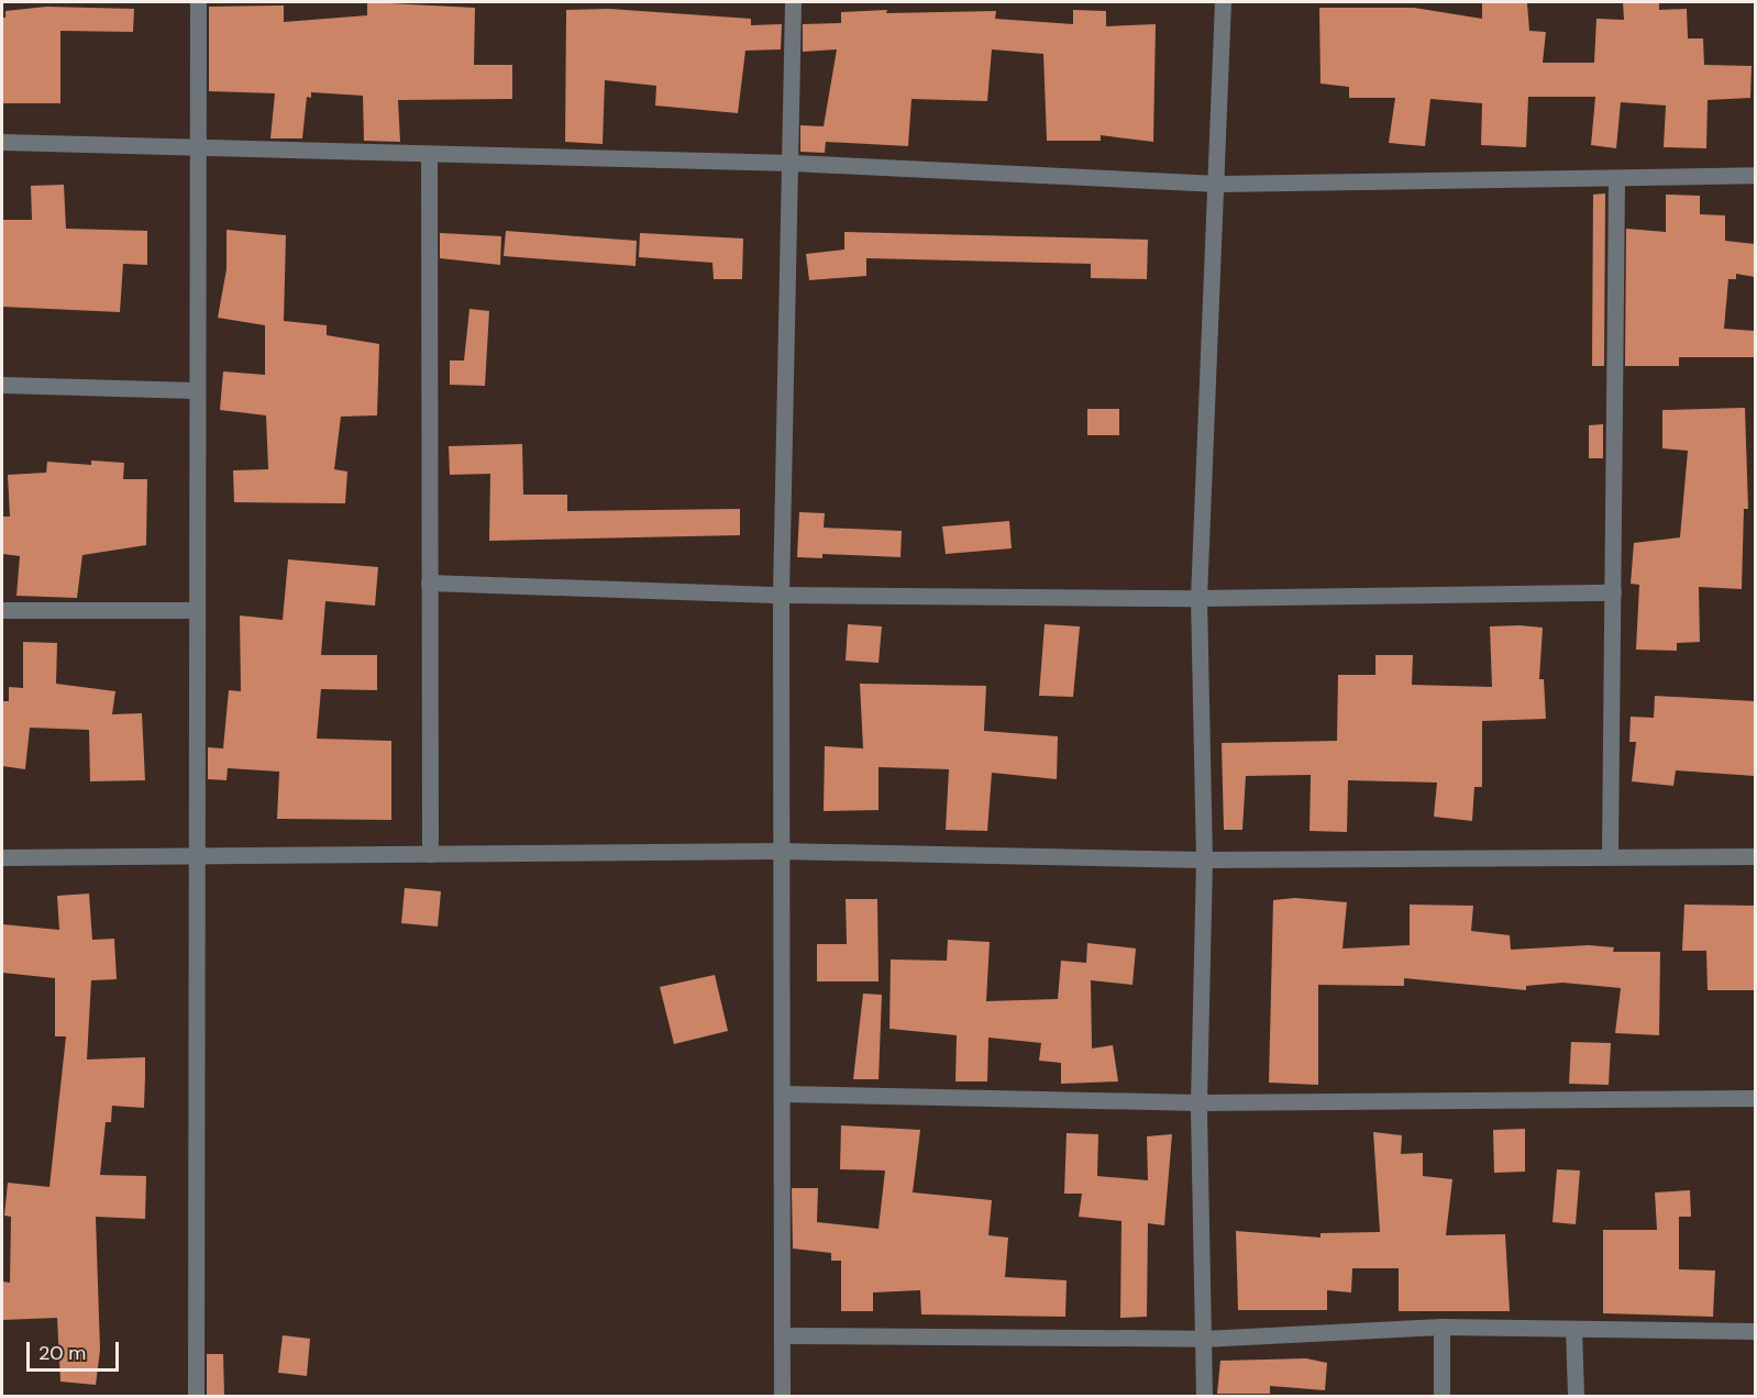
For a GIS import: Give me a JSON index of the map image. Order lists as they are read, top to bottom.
{
  "scale_bar": "20 m"
}
